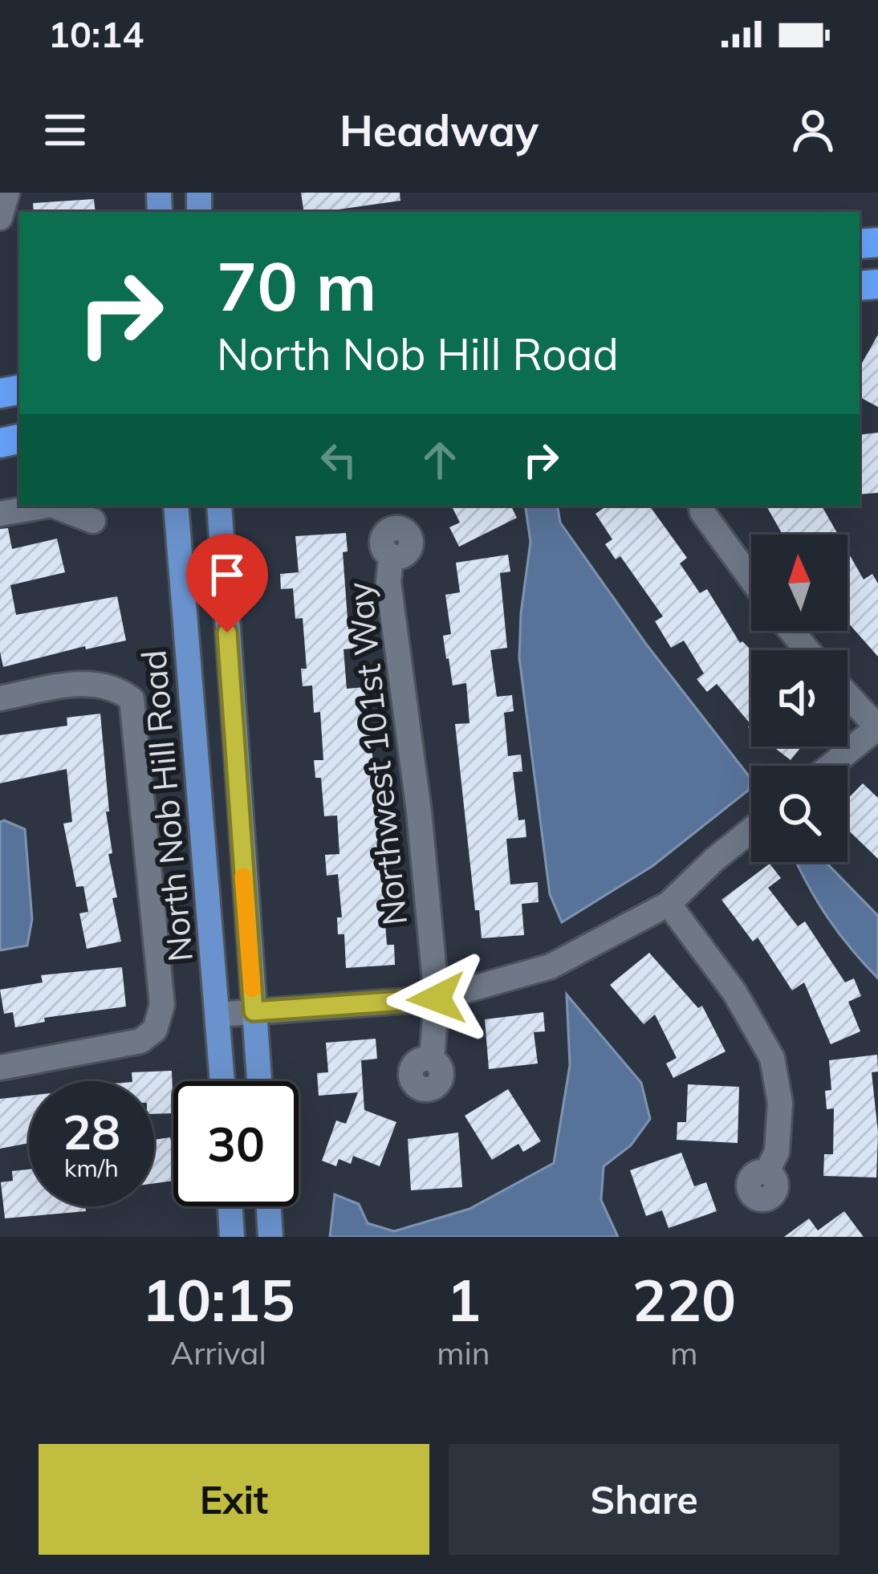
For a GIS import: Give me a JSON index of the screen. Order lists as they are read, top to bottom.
{
  "streets": {
    "main road": ["North Nob Hill Road"],
    "street": ["Northwest 101st Way"]
  },
  "north": "top",
  "page": {
    "status": "10:14",
    "header": "Headway",
    "turn": ["70 m", "North Nob Hill Road"],
    "speed": "28 km/h",
    "limit": "30",
    "eta": [
      "10:15",
      "Arrival",
      "1",
      "min",
      "220",
      "m"
    ],
    "buttons": ["Exit", "Share"]
  }
}
